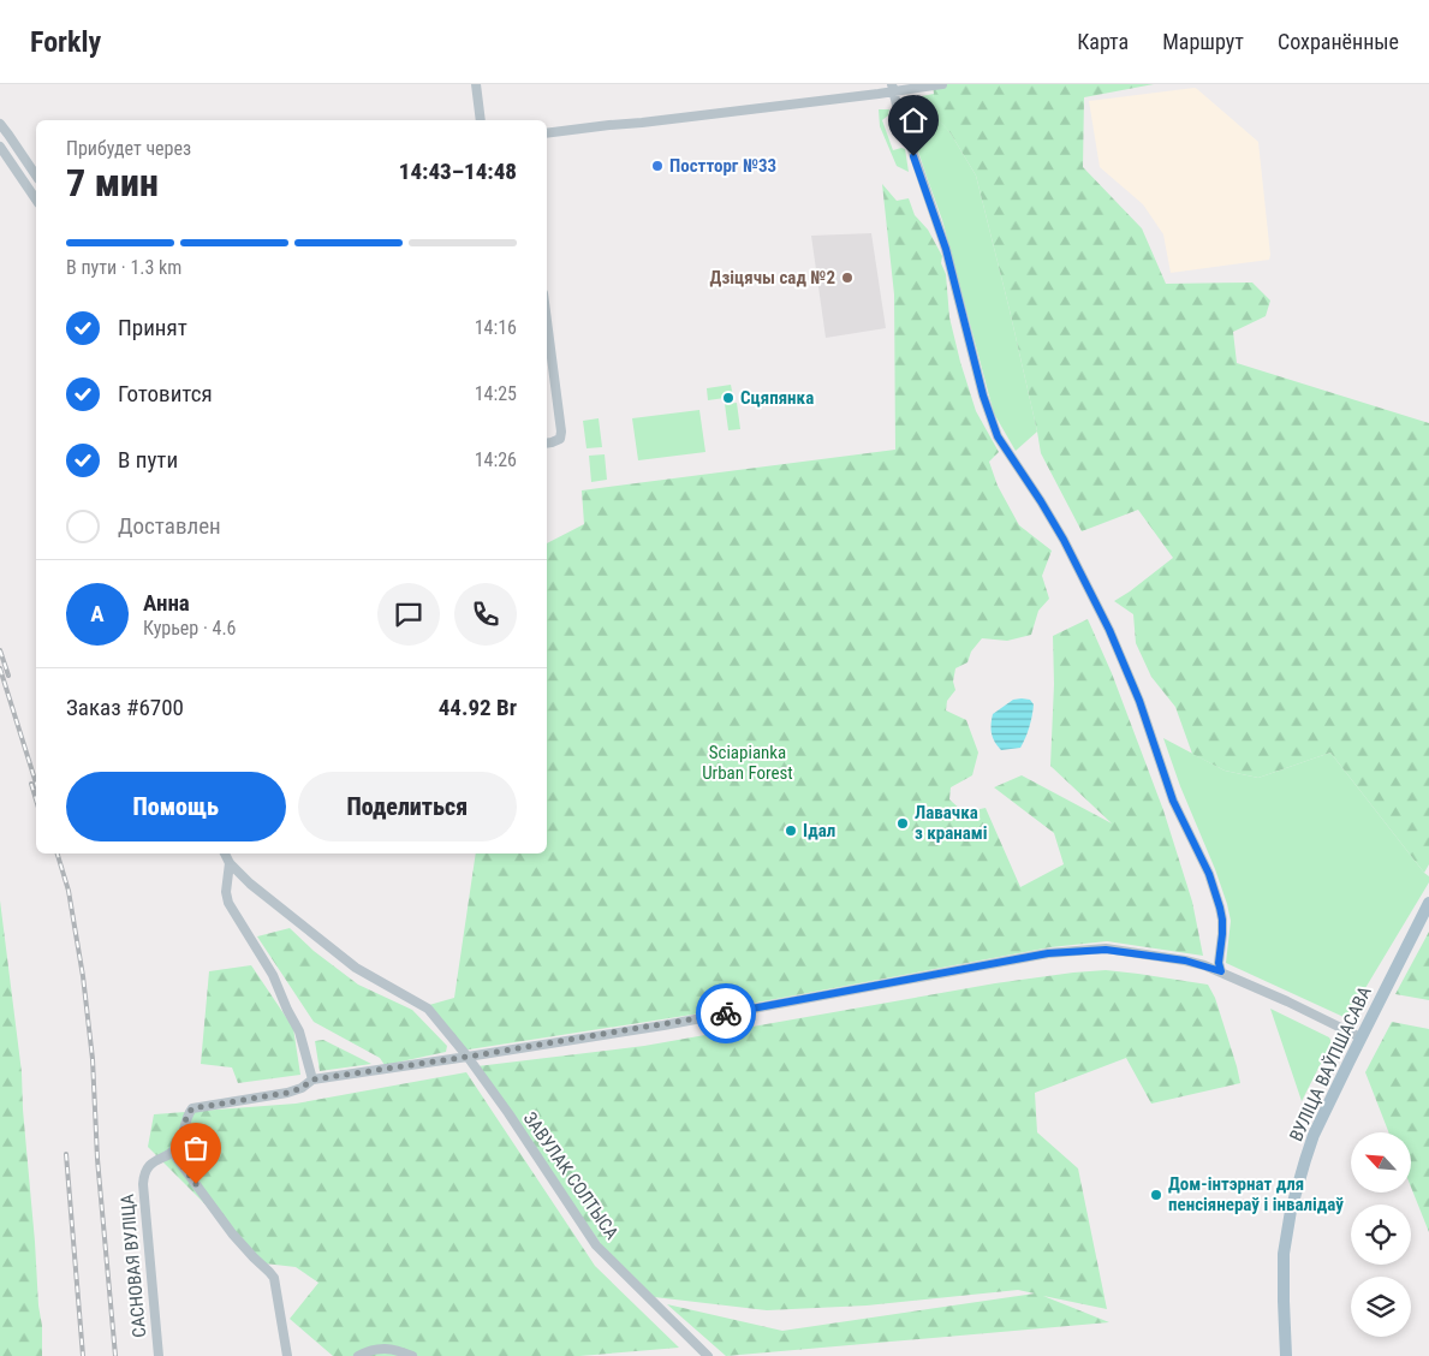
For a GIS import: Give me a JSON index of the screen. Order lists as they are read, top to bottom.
{
  "streets": {
    "main road": ["ВУЛІЦА ВАЎПШАСАВА"],
    "street": ["ЗАВУЛАК СОЛТЫСА", "САСНОВАЯ ВУЛІЦА"]
  },
  "parks": ["Sciapianka Urban Forest"],
  "places": [
    "Постторг №33",
    "Дзіцячы сад №2",
    "Сцяпянка",
    "Лавачка з кранамі",
    "Ідал",
    "Дом-інтэрнат для пенсіянераў і інвалідаў"
  ],
  "north": "top left",
  "page": {
    "header": "Forkly",
    "nav": ["Карта", "Маршрут", "Сохранённые"],
    "heading": ["7 мин", "Прибудет через", "14:43–14:48"],
    "panel": [
      "Анна",
      "Курьер · 4.6",
      "Заказ #6700",
      "44.92 Br"
    ],
    "bar": "В пути · 1.3 km",
    "list": [
      ["Принят", "14:16"],
      ["Готовится", "14:25"],
      ["В пути", "14:26"],
      "Доставлен"
    ],
    "round": "А",
    "buttons": ["Помощь", "Поделиться"]
  }
}
